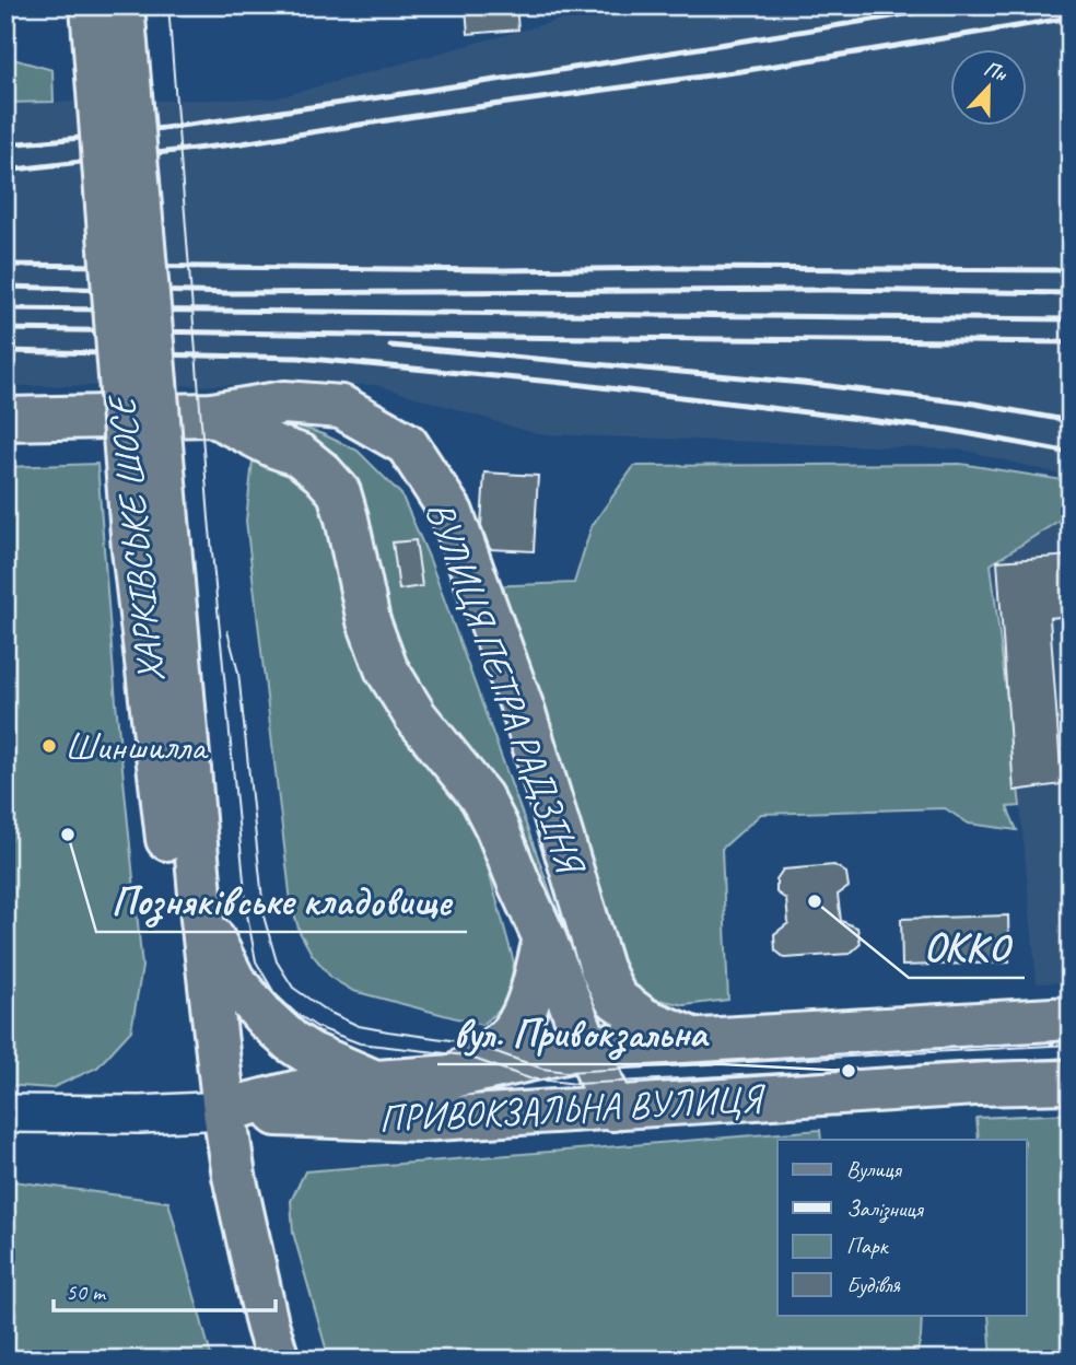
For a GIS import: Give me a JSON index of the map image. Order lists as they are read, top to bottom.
{
  "streets": {
    "main road": ["ХАРКІВСЬКЕ ШОСЕ", "ВУЛИЦЯ ПЕТРА РАДЗІНЯ", "ПРИВОКЗАЛЬНА ВУЛИЦЯ"]
  },
  "crossings": [
    ["ХАРКІВСЬКЕ ШОСЕ", "ПРИВОКЗАЛЬНА ВУЛИЦЯ"],
    ["ВУЛИЦЯ ПЕТРА РАДЗІНЯ", "ПРИВОКЗАЛЬНА ВУЛИЦЯ"]
  ],
  "places": [
    "Шиншилла",
    "Позняківське кладовище",
    "ОККО",
    "вул. Привокзальна"
  ],
  "legend": [
    "Вулиця",
    "Залізниця",
    "Парк",
    "Будівля"
  ],
  "scale_bar": "50 m",
  "north": "top"
}
